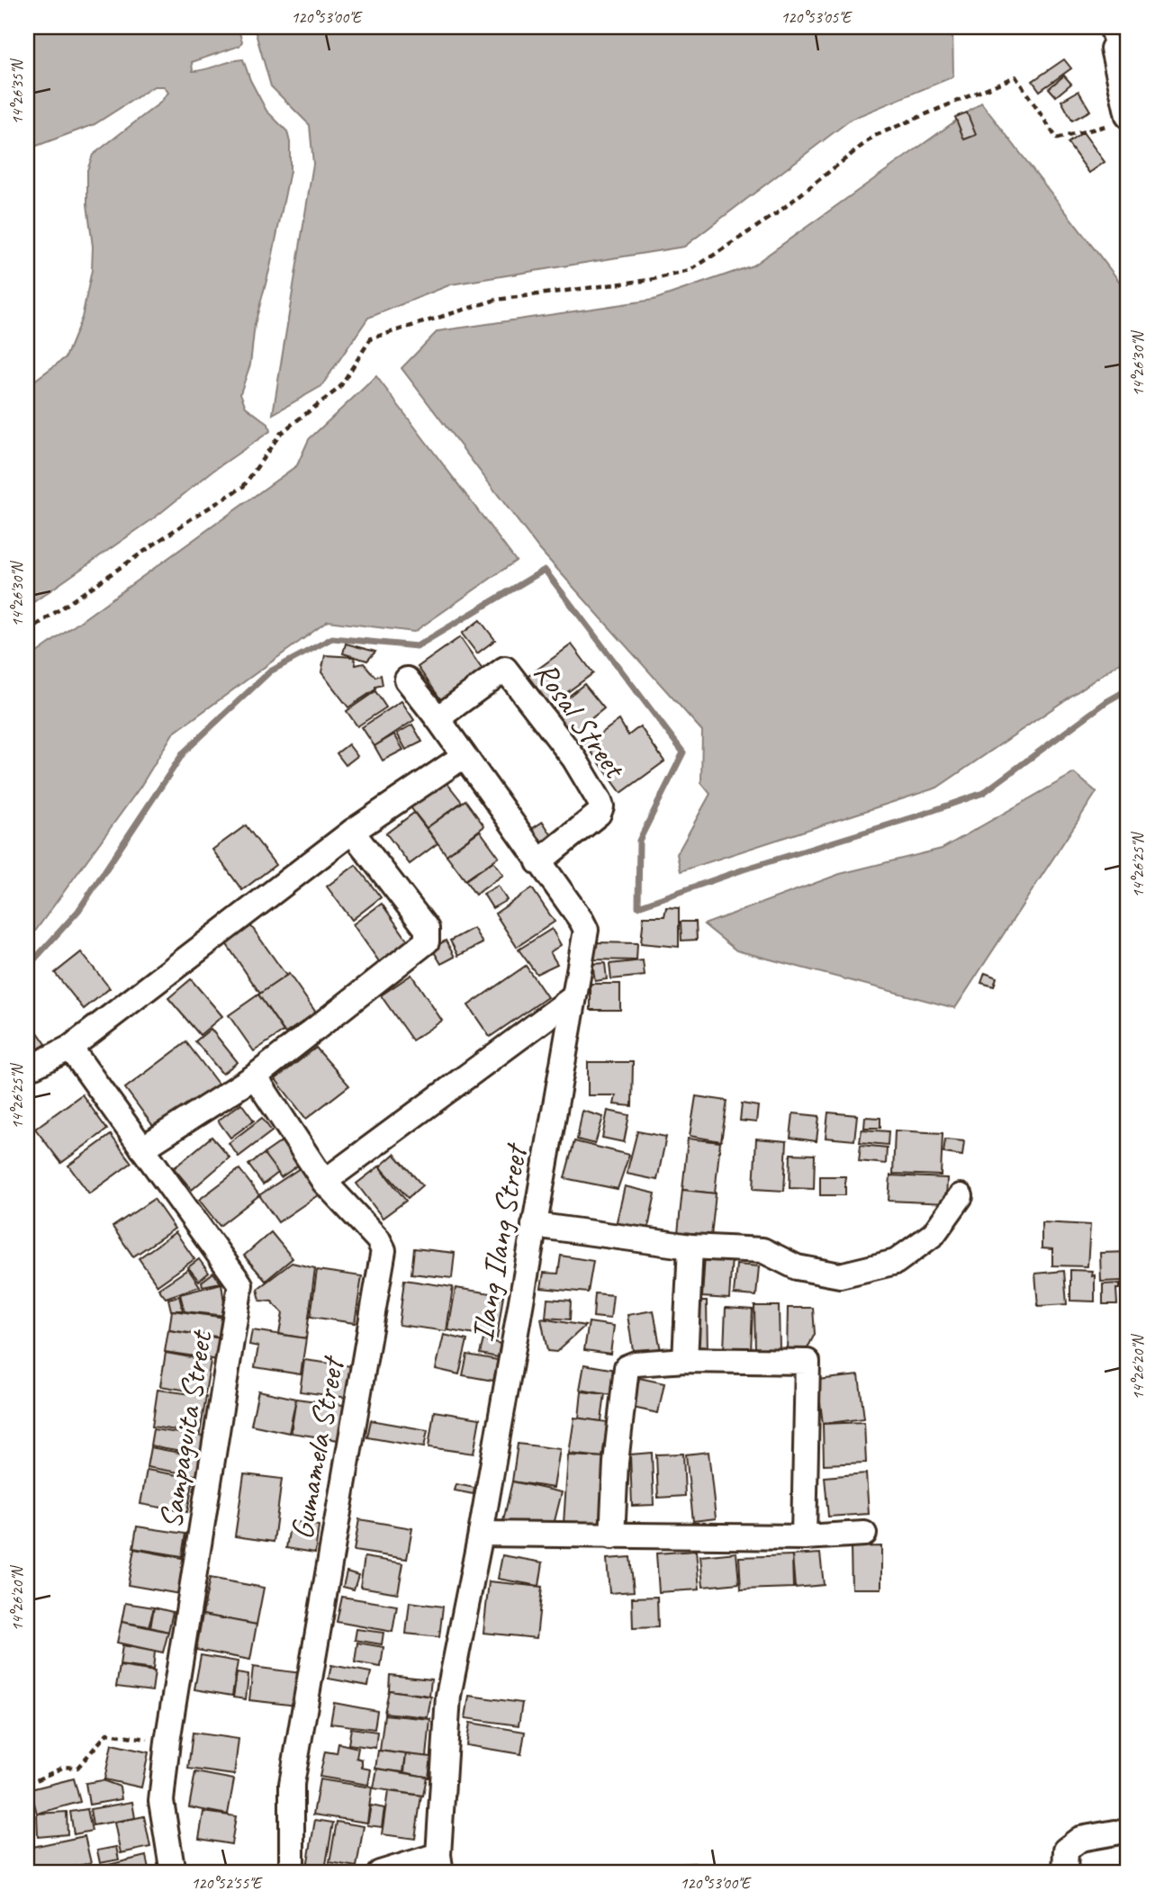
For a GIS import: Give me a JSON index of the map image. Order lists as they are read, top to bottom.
{
  "streets": {
    "street": [
      "Rosal Street",
      "Ilang Ilang Street",
      "Sampaguita Street",
      "Gumamela Street"
    ]
  },
  "crossings": [
    ["Rosal Street", "Ilang Ilang Street"]
  ],
  "coordinates": [
    "120°53'00\"E",
    "120°53'05\"E",
    "14°26'35\"N",
    "14°26'30\"N",
    "14°26'25\"N",
    "14°26'20\"N",
    "120°52'55\"E"
  ]
}
